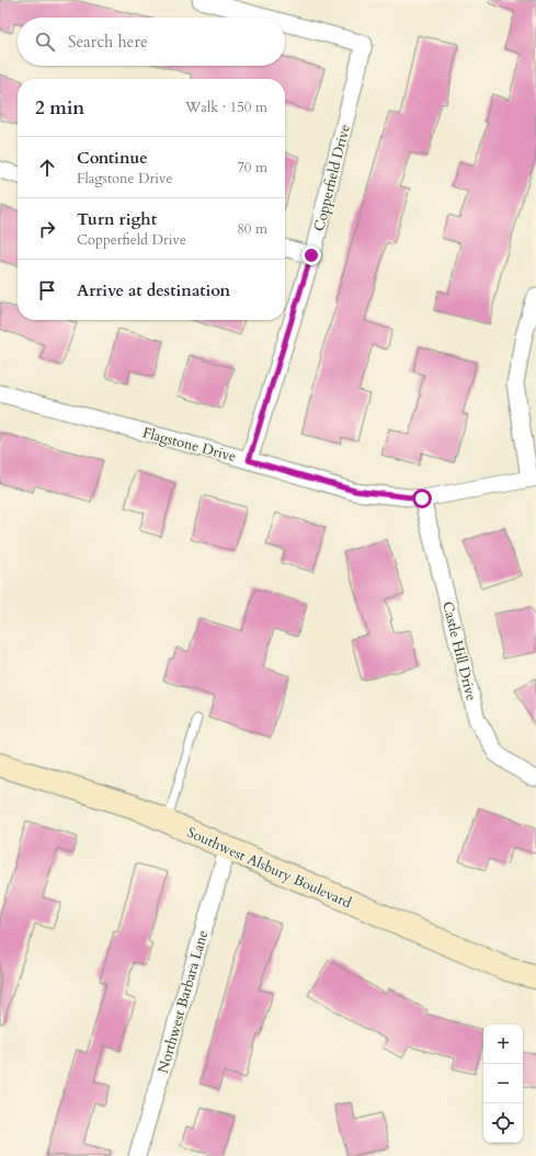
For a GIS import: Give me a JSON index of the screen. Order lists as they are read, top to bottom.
{
  "streets": {
    "main road": ["Southwest Alsbury Boulevard"],
    "street": [
      "Copperfield Drive",
      "Flagstone Drive",
      "Castle Hill Drive",
      "Northwest Barbara Lane"
    ]
  },
  "crossings": [
    ["Copperfield Drive", "Flagstone Drive"],
    ["Flagstone Drive", "Castle Hill Drive"],
    ["Southwest Alsbury Boulevard", "Northwest Barbara Lane"]
  ],
  "page": {
    "search": "Search here",
    "heading": ["2 min", "Walk · 150 m"],
    "list": [
      ["Continue", "Flagstone Drive", "70 m"],
      ["Turn right", "Copperfield Drive", "80 m"],
      "Arrive at destination"
    ],
    "map_buttons": ["+", "−"]
  }
}
